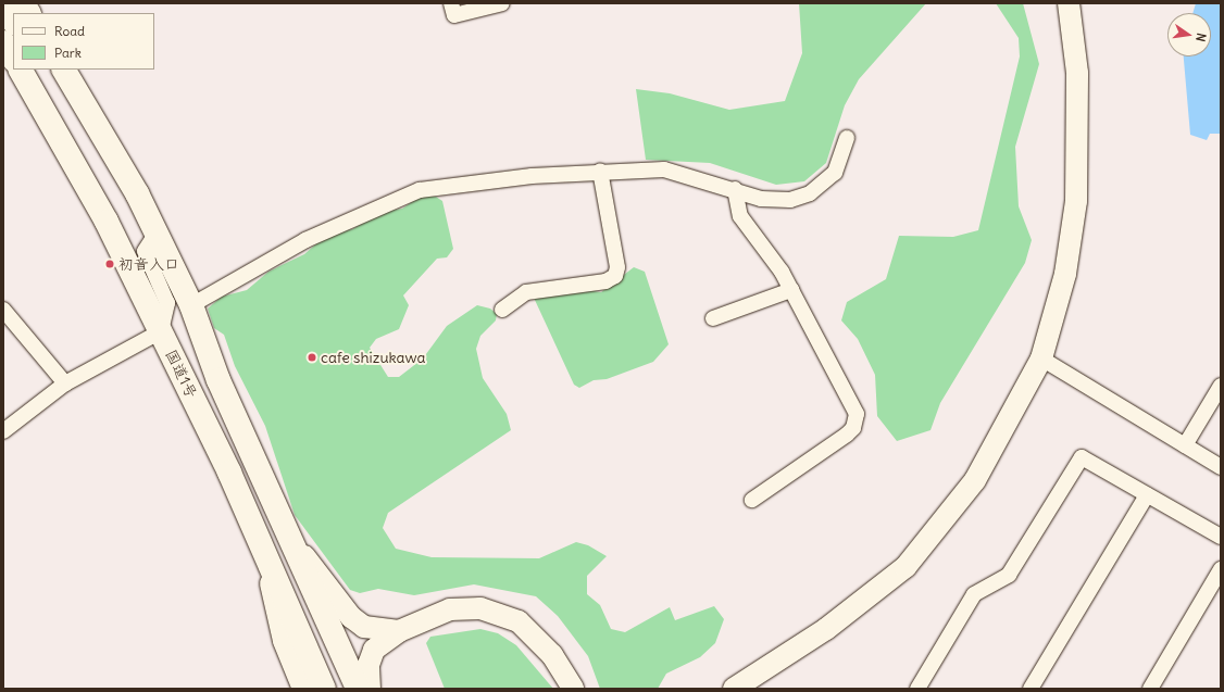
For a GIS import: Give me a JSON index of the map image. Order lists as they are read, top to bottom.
{
  "streets": {
    "highway": ["国道1号"]
  },
  "places": ["初音入口", "cafe shizukawa"],
  "legend": ["Road", "Park"],
  "north": "right"
}
